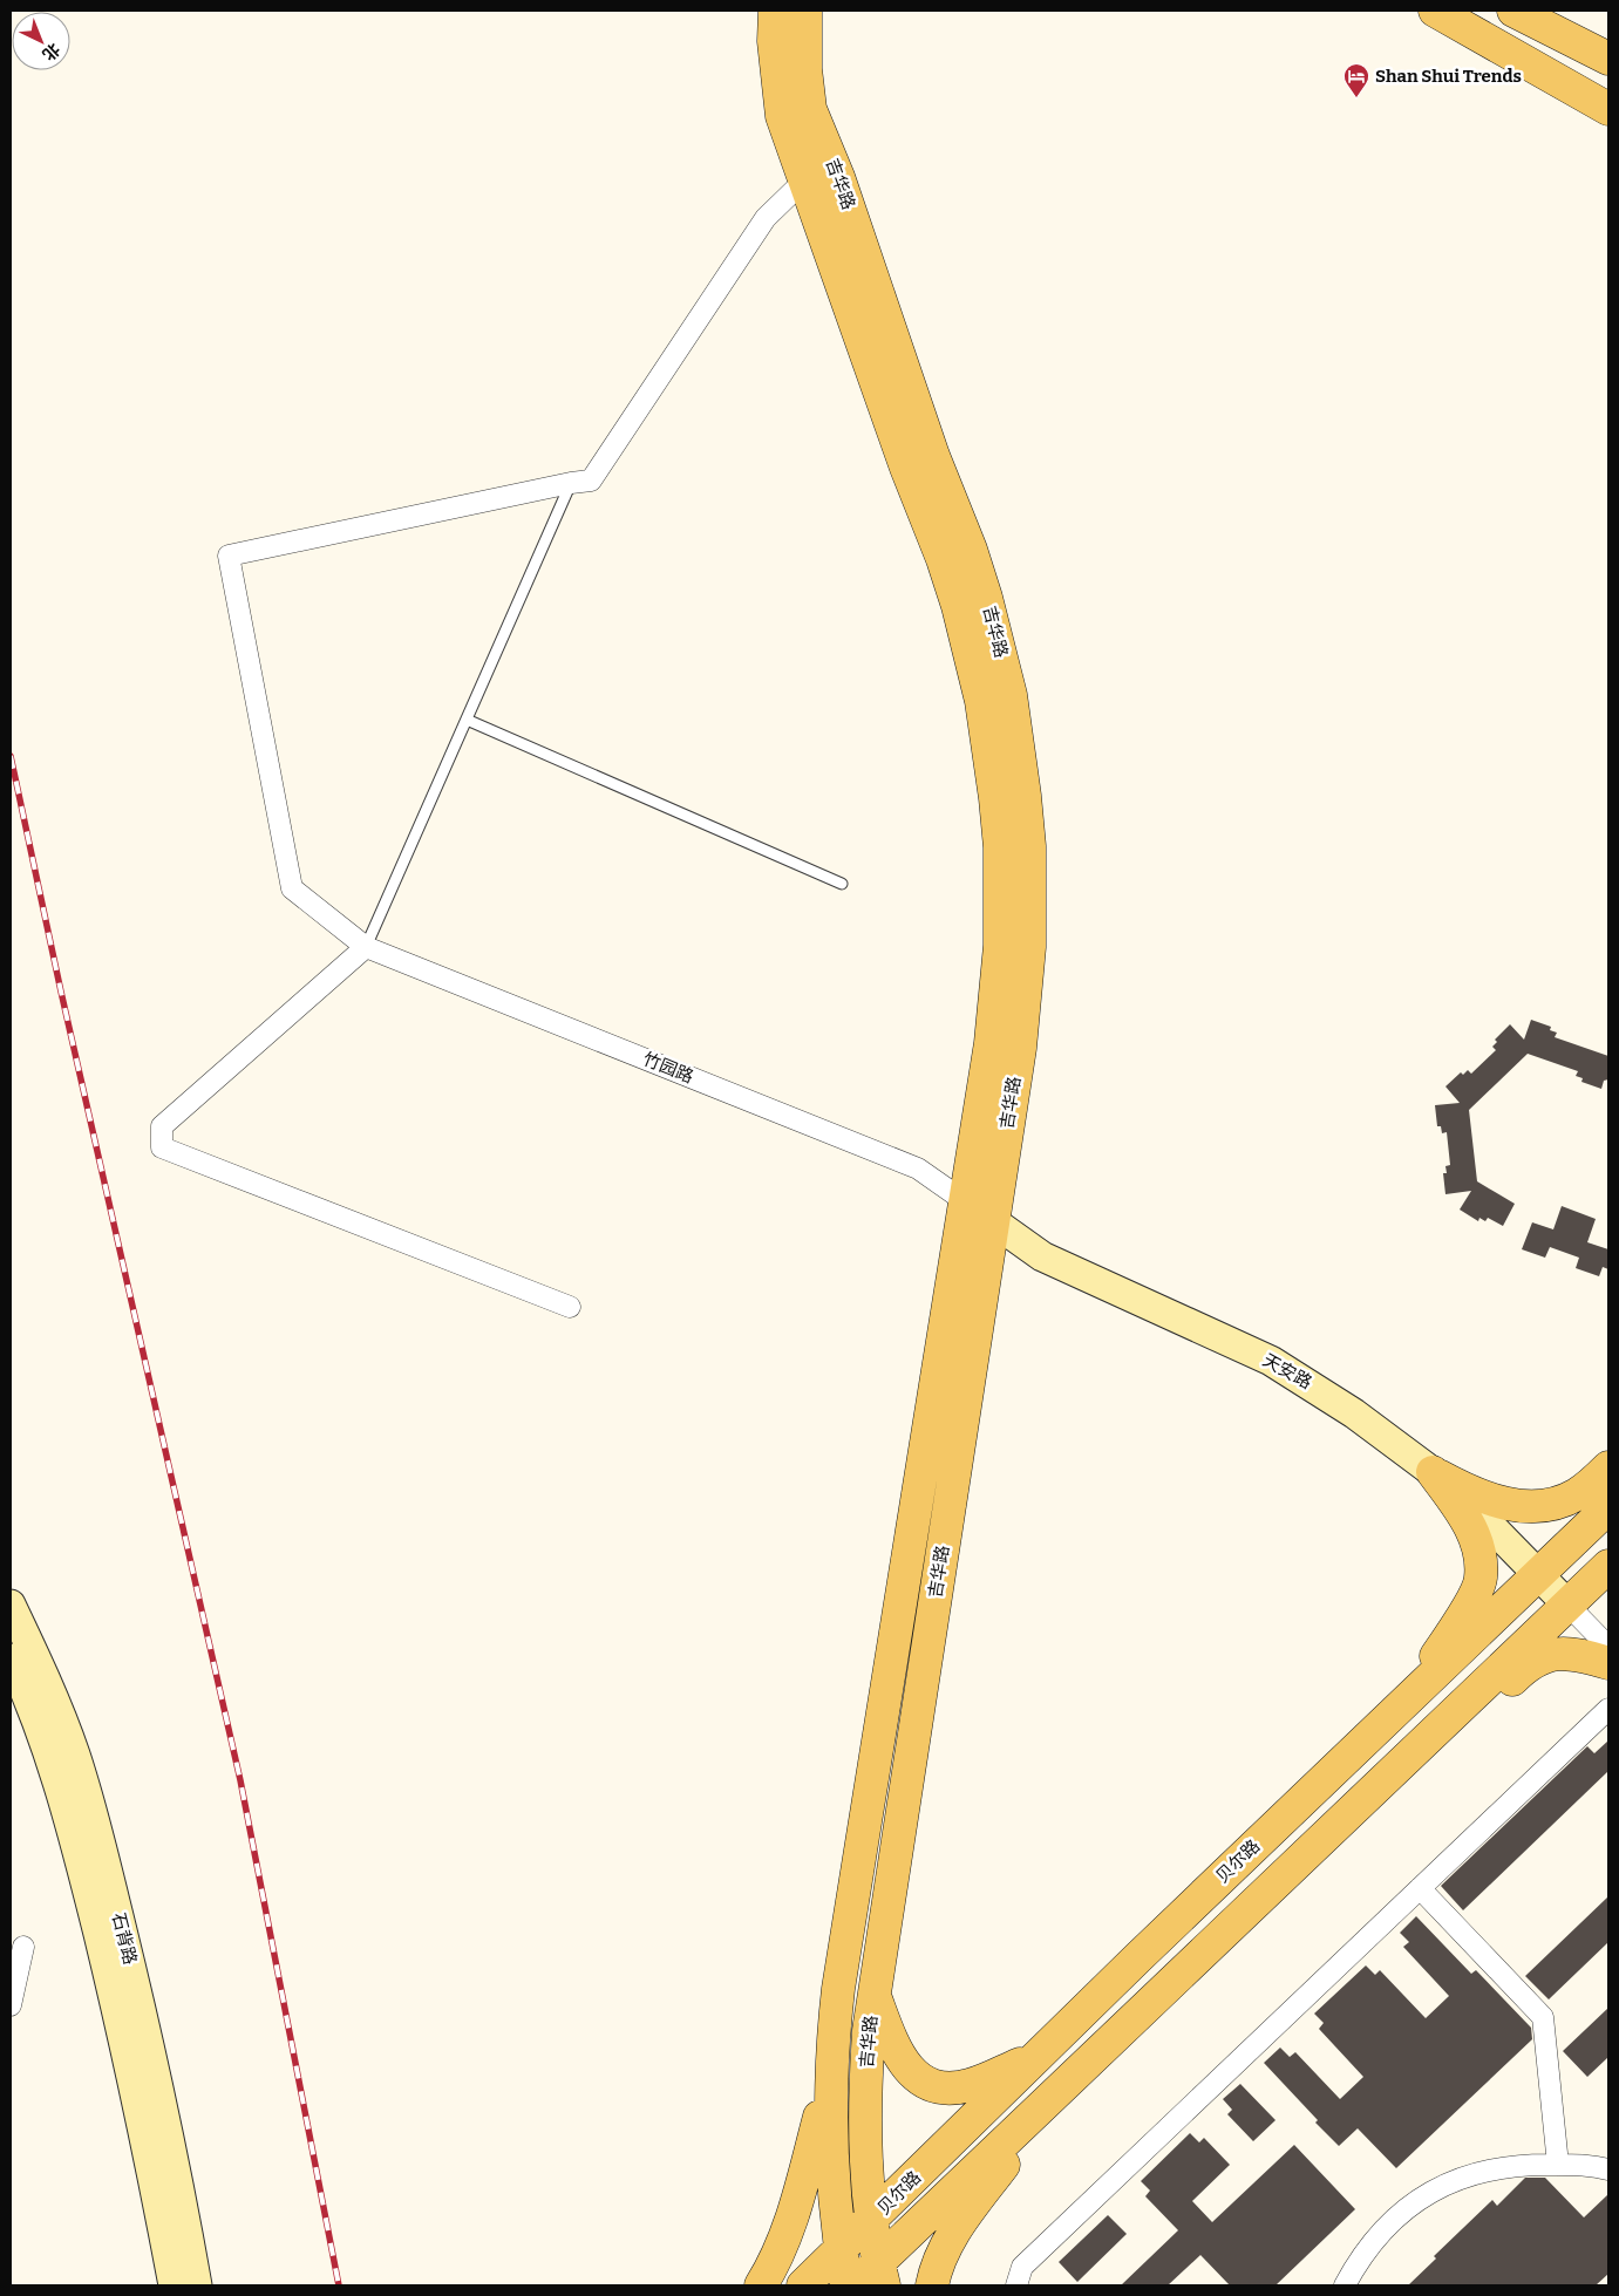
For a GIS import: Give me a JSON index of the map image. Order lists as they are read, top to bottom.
{
  "streets": {
    "main road": [
      "吉华路",
      "天安路",
      "贝尔路",
      "石背路"
    ],
    "street": ["竹园路"]
  },
  "crossings": [
    ["吉华路", "竹园路"],
    ["吉华路", "天安路"],
    ["吉华路", "贝尔路"],
    ["竹园路", "天安路"],
    ["天安路", "贝尔路"]
  ],
  "places": {
    "hotel": ["Shan Shui Trends"]
  },
  "north": "bottom right"
}
